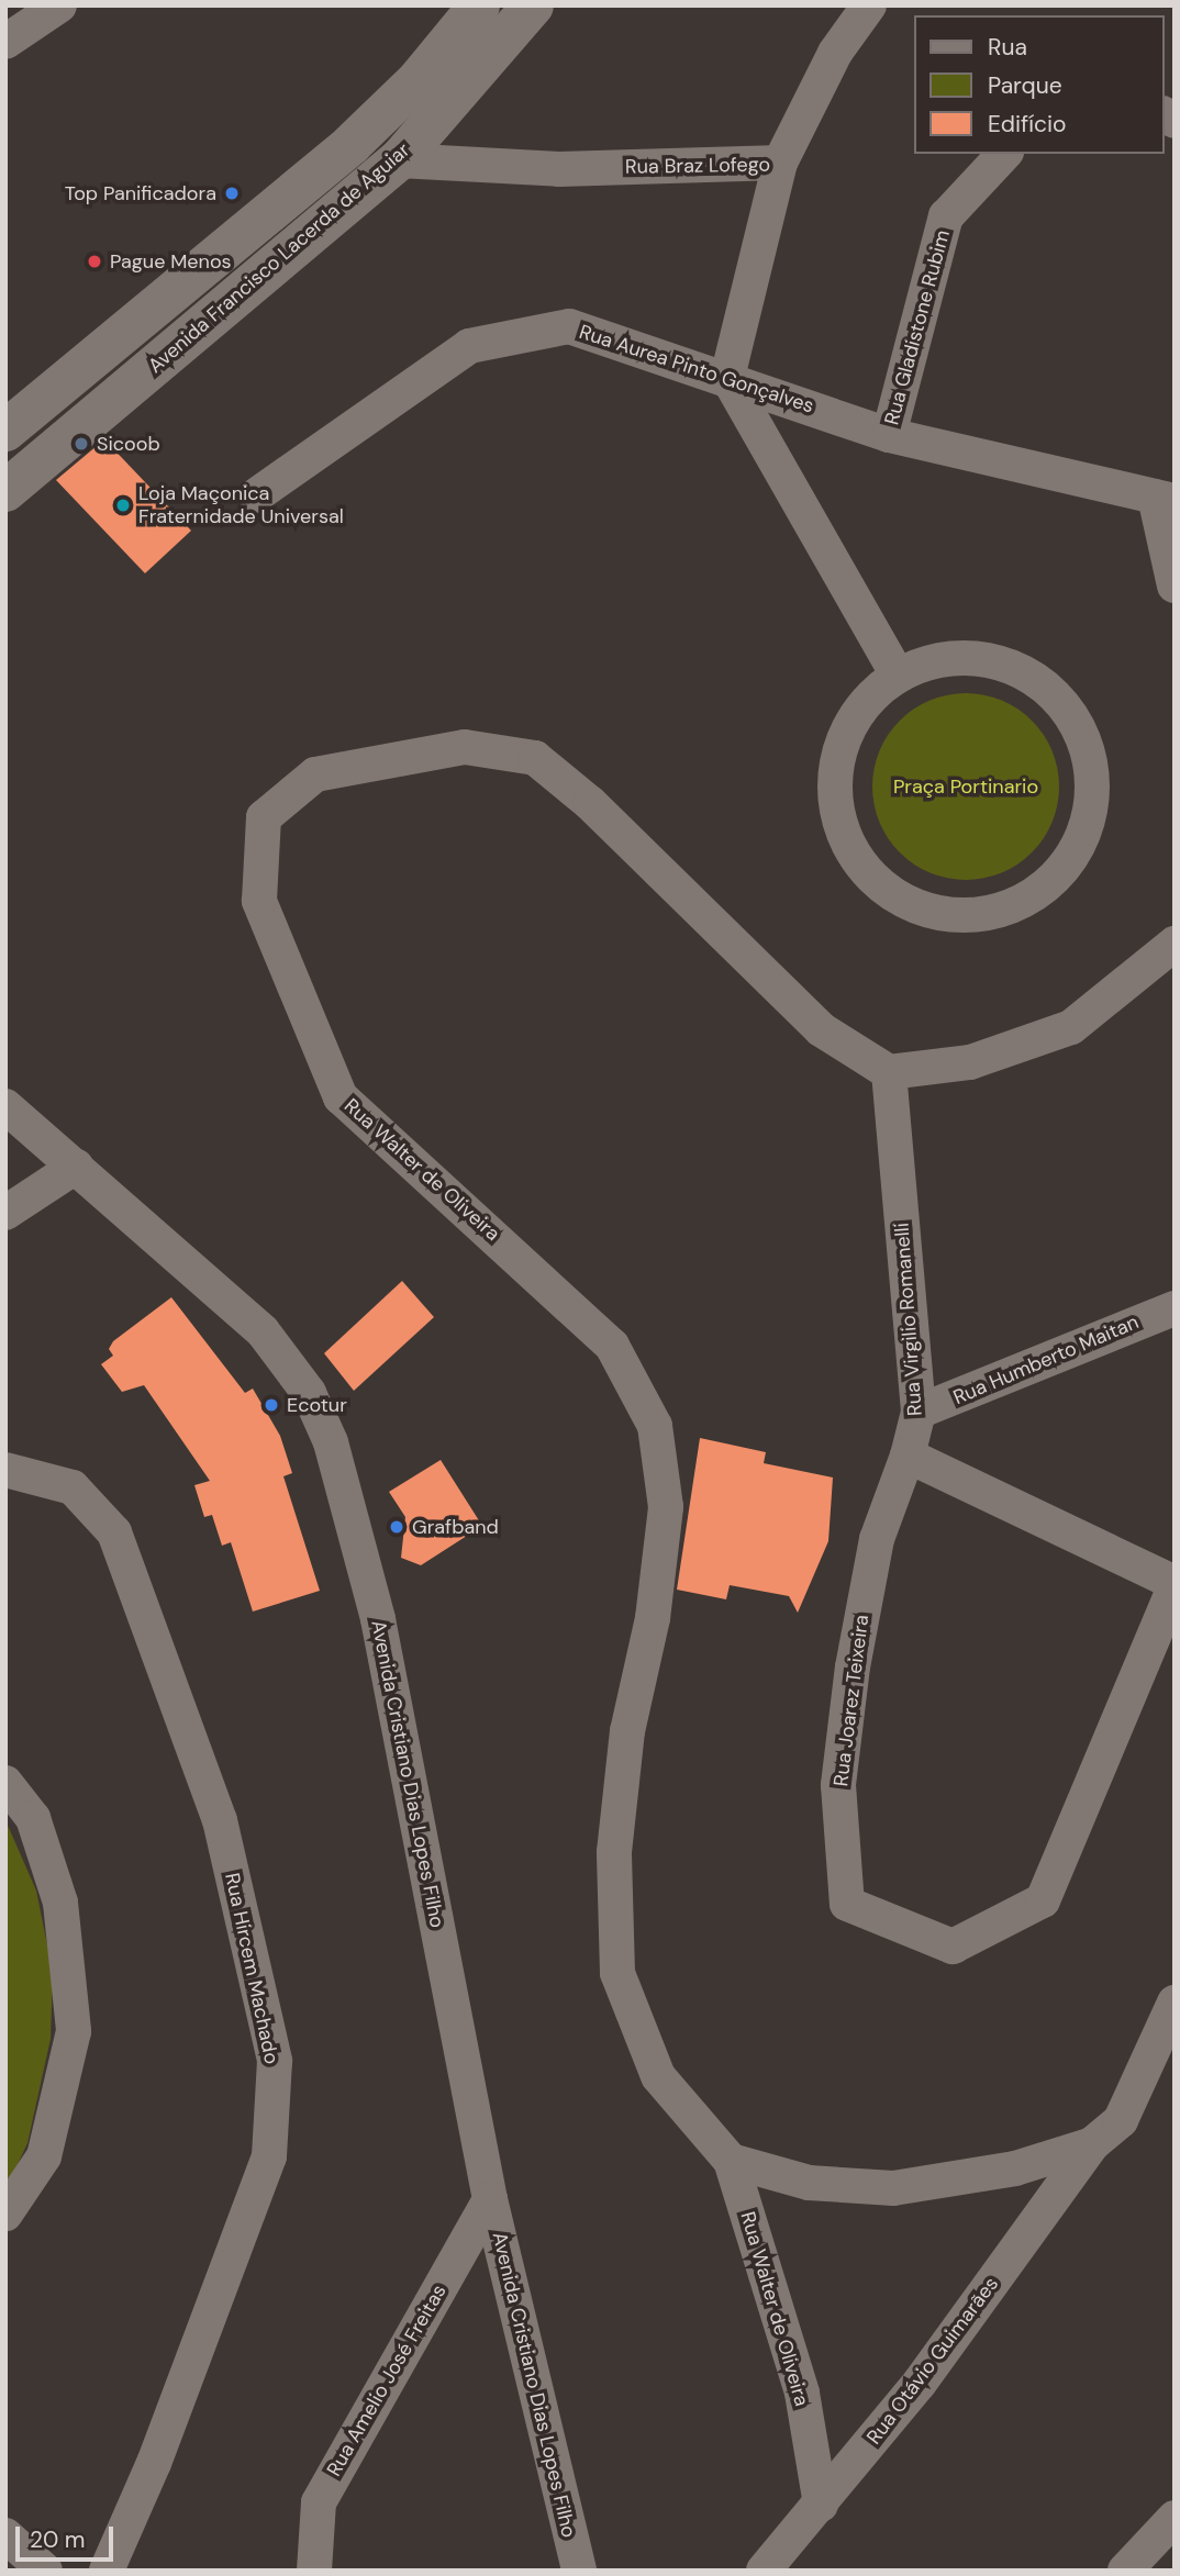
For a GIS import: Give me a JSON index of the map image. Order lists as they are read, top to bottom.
{
  "streets": {
    "main road": ["Avenida Francisco Lacerda de Aguiar"],
    "street": [
      "Rua Braz Lofego",
      "Rua Gladistone Rubim",
      "Rua Aurea Pinto Gonçalves",
      "Rua Walter de Oliveira",
      "Rua Virgilio Romanelli",
      "Rua Humberto Maitan",
      "Rua Joarez Teixeira",
      "Avenida Cristiano Dias Lopes Filho",
      "Rua Hircem Machado",
      "Rua Otávio Guimarães",
      "Rua Amelio José Freitas"
    ]
  },
  "crossings": [
    ["Rua Braz Lofego", "Avenida Francisco Lacerda de Aguiar"],
    ["Rua Braz Lofego", "Rua Aurea Pinto Gonçalves"],
    ["Rua Gladistone Rubim", "Rua Aurea Pinto Gonçalves"],
    ["Rua Walter de Oliveira", "Rua Virgilio Romanelli"],
    ["Rua Walter de Oliveira", "Rua Otávio Guimarães"],
    ["Rua Virgilio Romanelli", "Rua Humberto Maitan"],
    ["Rua Virgilio Romanelli", "Rua Joarez Teixeira"],
    ["Avenida Cristiano Dias Lopes Filho", "Rua Amelio José Freitas"]
  ],
  "parks": ["Praça Portinario"],
  "places": [
    "Top Panificadora",
    "Pague Menos",
    "Sicoob",
    "Loja Maçonica Fraternidade Universal",
    "Ecotur",
    "Grafband"
  ],
  "legend": ["Rua", "Parque", "Edifício"],
  "scale_bar": "20 m"
}
